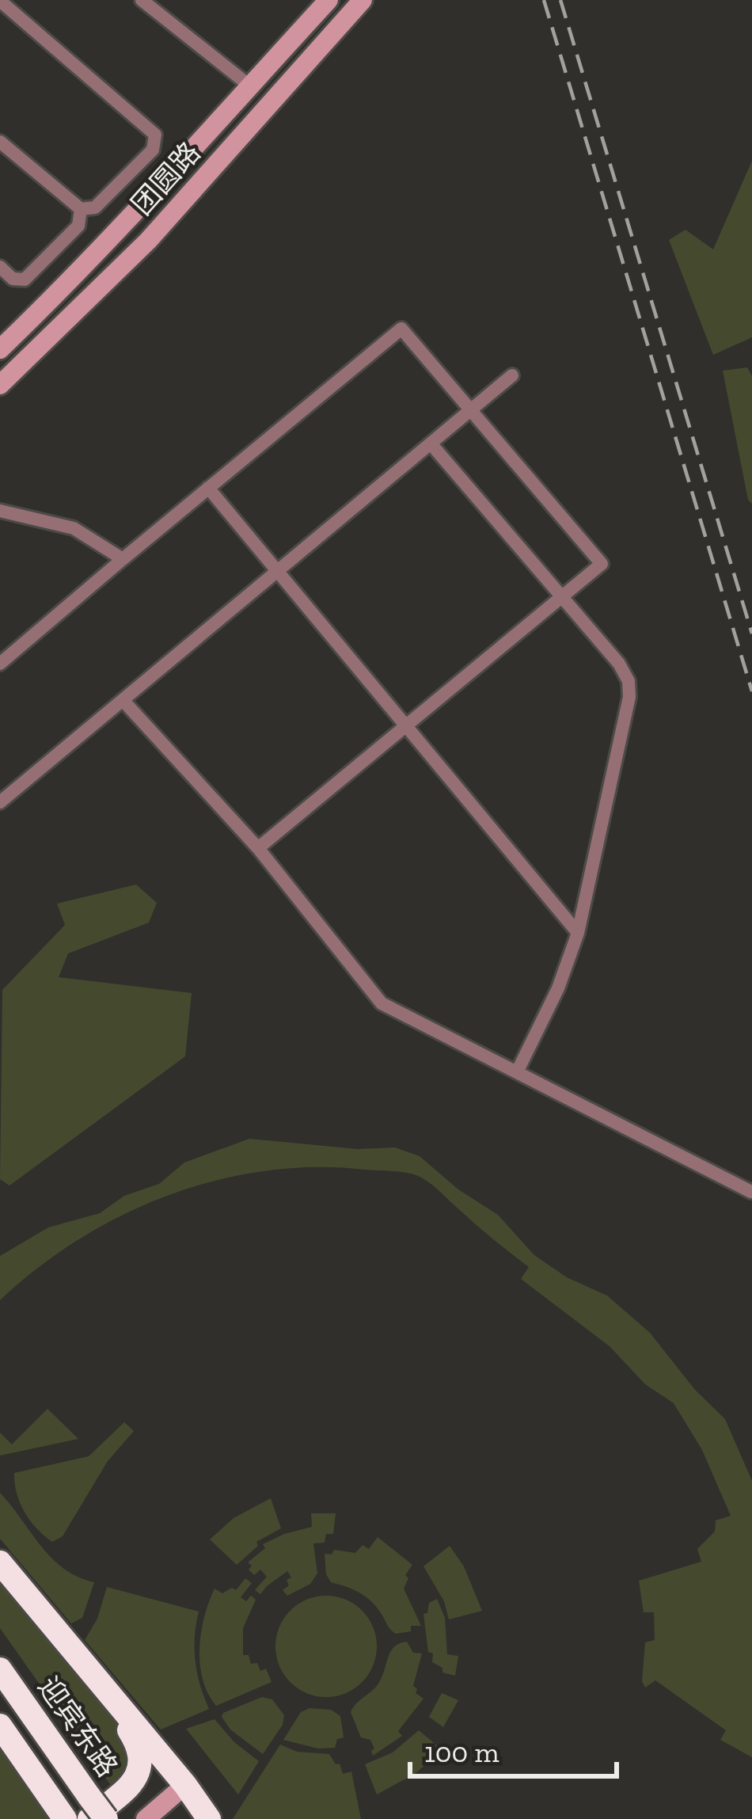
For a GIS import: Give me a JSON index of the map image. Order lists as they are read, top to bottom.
{
  "streets": {
    "highway": ["迎宾东路"],
    "street": ["团圆路"]
  },
  "scale_bar": "100 m"
}
